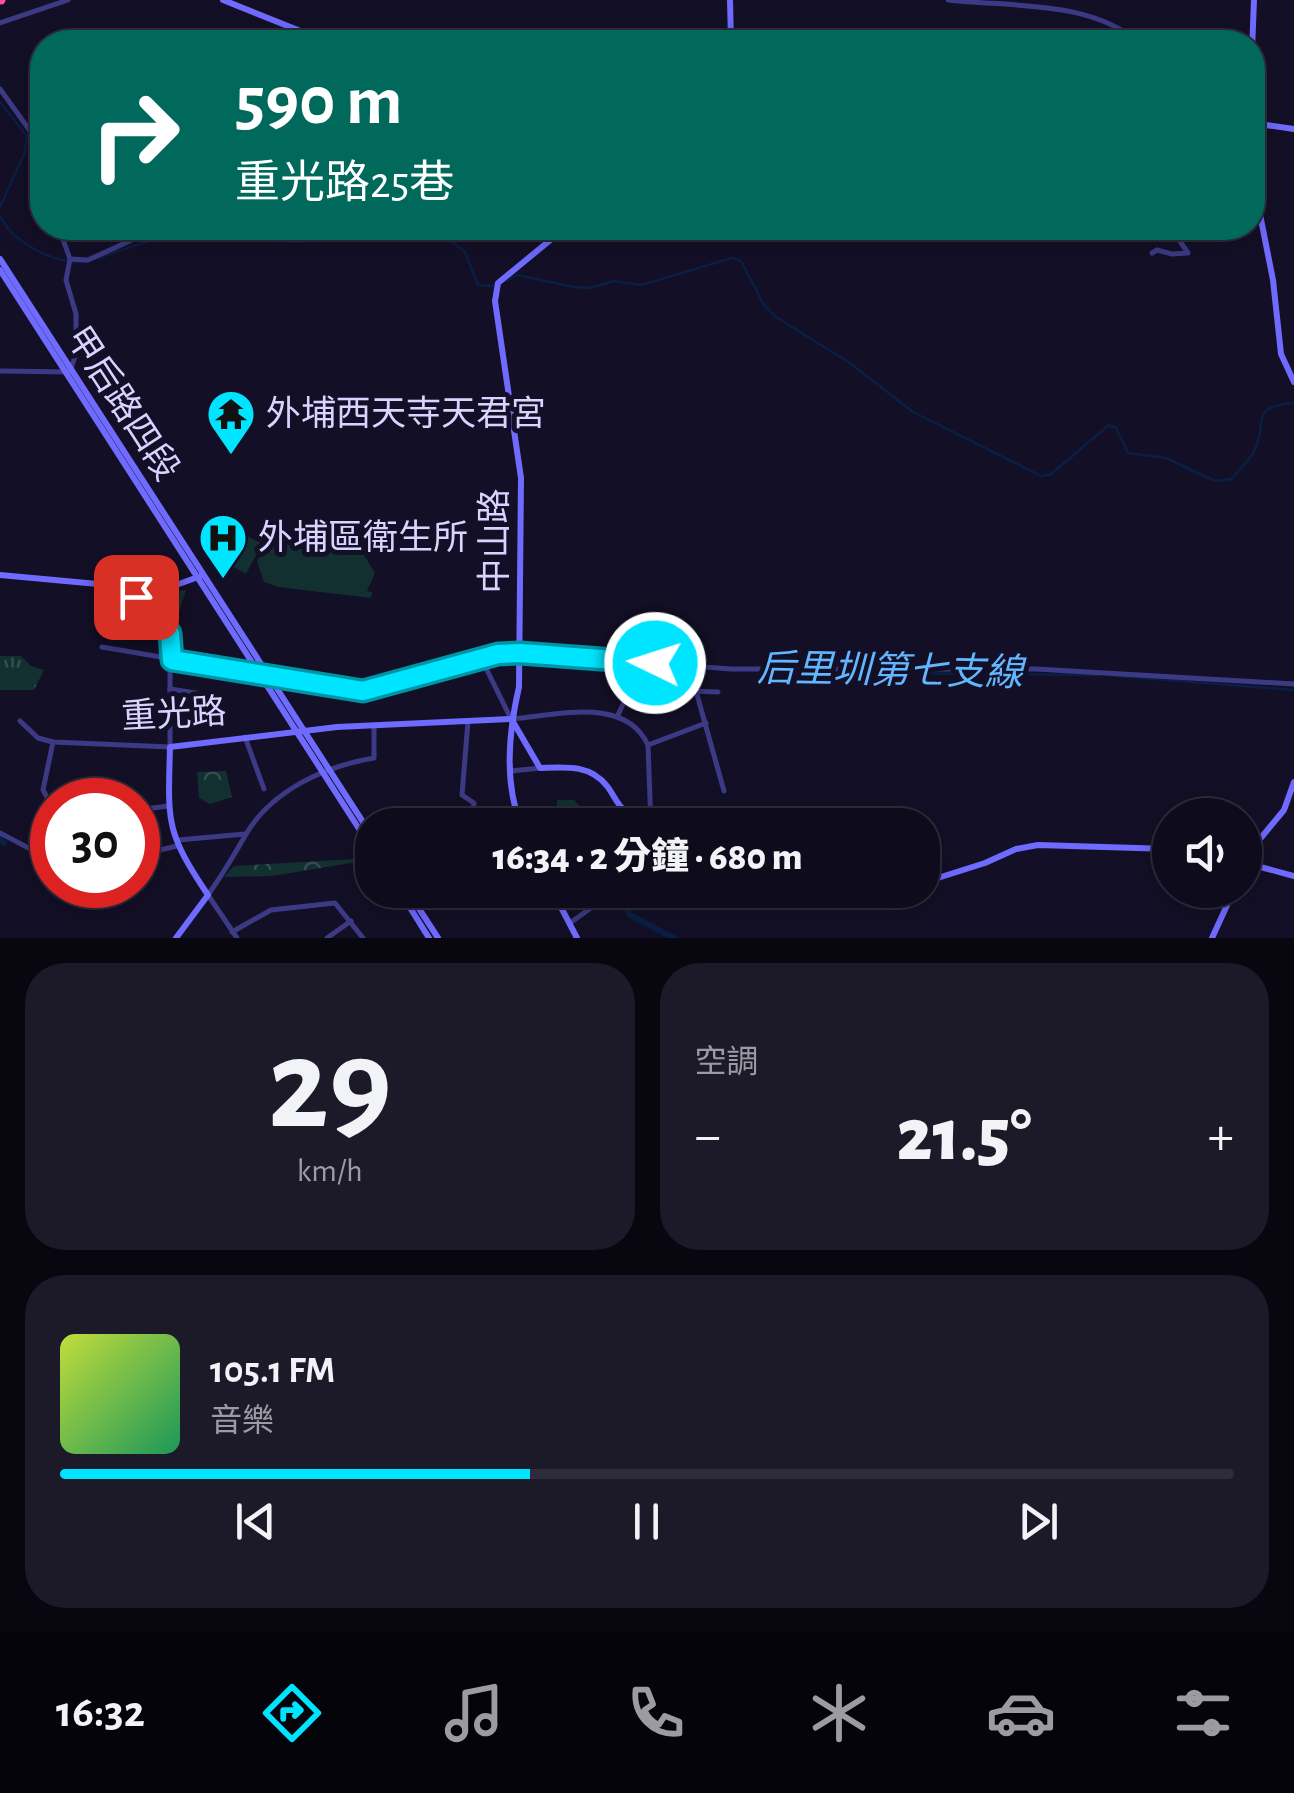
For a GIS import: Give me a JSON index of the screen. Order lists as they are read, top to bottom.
{
  "streets": {
    "street": ["甲后路四段", "中山路", "重光路"]
  },
  "crossings": [
    ["中山路", "重光路"]
  ],
  "water": ["后里圳第七支線"],
  "places": {
    "temple": ["外埔西天寺天君宮"],
    "hospital": ["外埔區衛生所"]
  },
  "page": {
    "turn": ["590 m", "重光路25巷"],
    "limit": "30",
    "trip": "16:34 · 2 分鐘 · 680 m",
    "tile": [
      ["29", "km/h"],
      "空調"
    ],
    "heat": ["−", "21.5°", "+"],
    "song": ["105.1 FM", "音樂"],
    "tabs": "16:32"
  }
}
